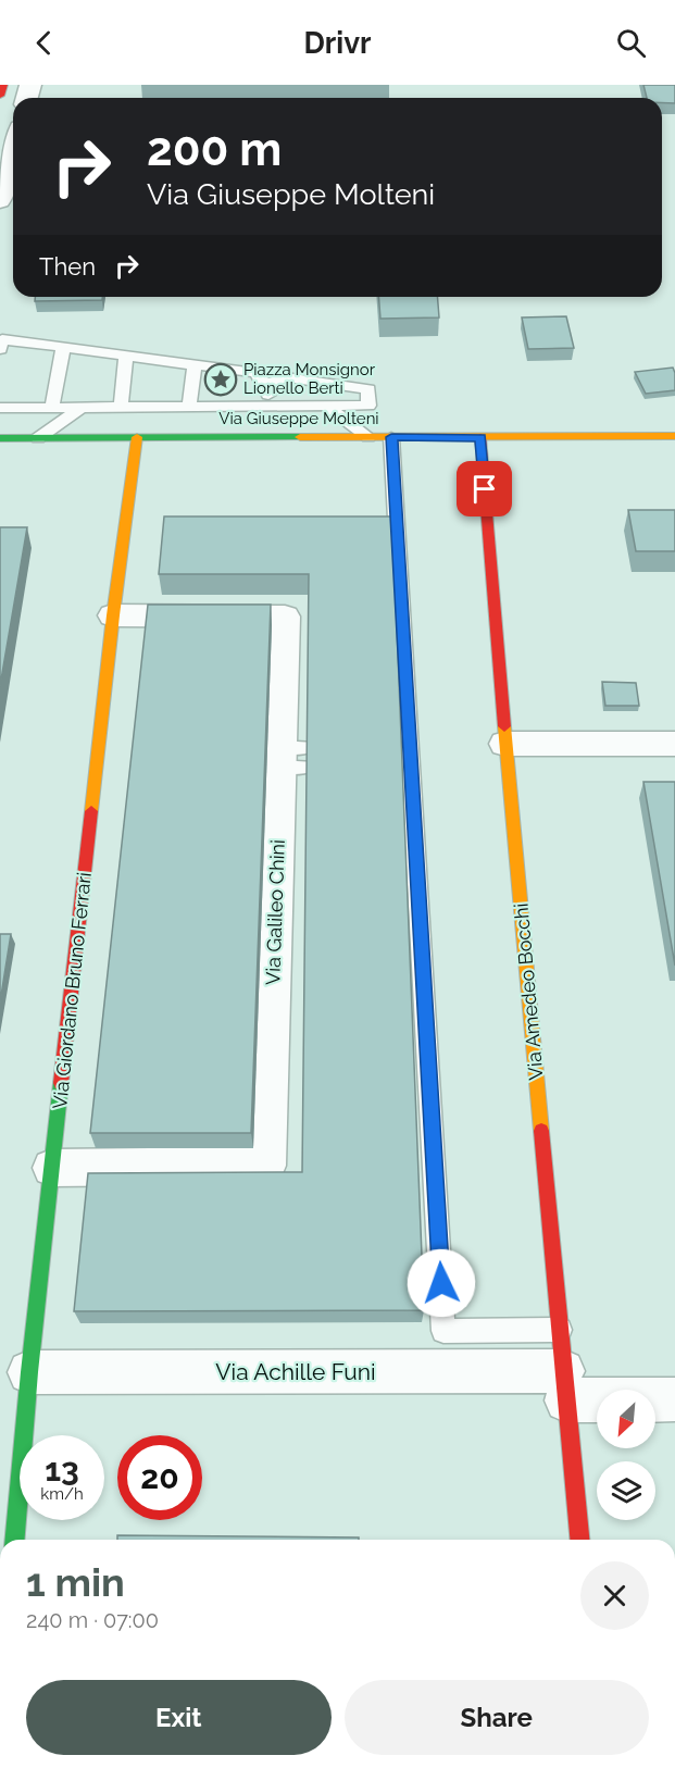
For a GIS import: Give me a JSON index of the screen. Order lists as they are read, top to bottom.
{
  "streets": {
    "street": [
      "Via Giuseppe Molteni",
      "Via Galileo Chini",
      "Via Giordano Bruno Ferrari",
      "Via Amedeo Bocchi",
      "Via Achille Funi"
    ]
  },
  "crossings": [
    ["Via Giuseppe Molteni", "Via Giordano Bruno Ferrari"],
    ["Via Giuseppe Molteni", "Via Amedeo Bocchi"],
    ["Via Galileo Chini", "Via Giordano Bruno Ferrari"],
    ["Via Giordano Bruno Ferrari", "Via Achille Funi"],
    ["Via Amedeo Bocchi", "Via Achille Funi"]
  ],
  "places": {
    "place": ["Piazza Monsignor Lionello Berti"]
  },
  "north": "bottom left",
  "page": {
    "header": "Drivr",
    "turn": ["200 m", "Via Giuseppe Molteni"],
    "then": "Then",
    "speed": "13 km/h",
    "limit": "20",
    "heading": ["1 min", "240 m · 07:00"],
    "buttons": ["Exit", "Share"]
  }
}
